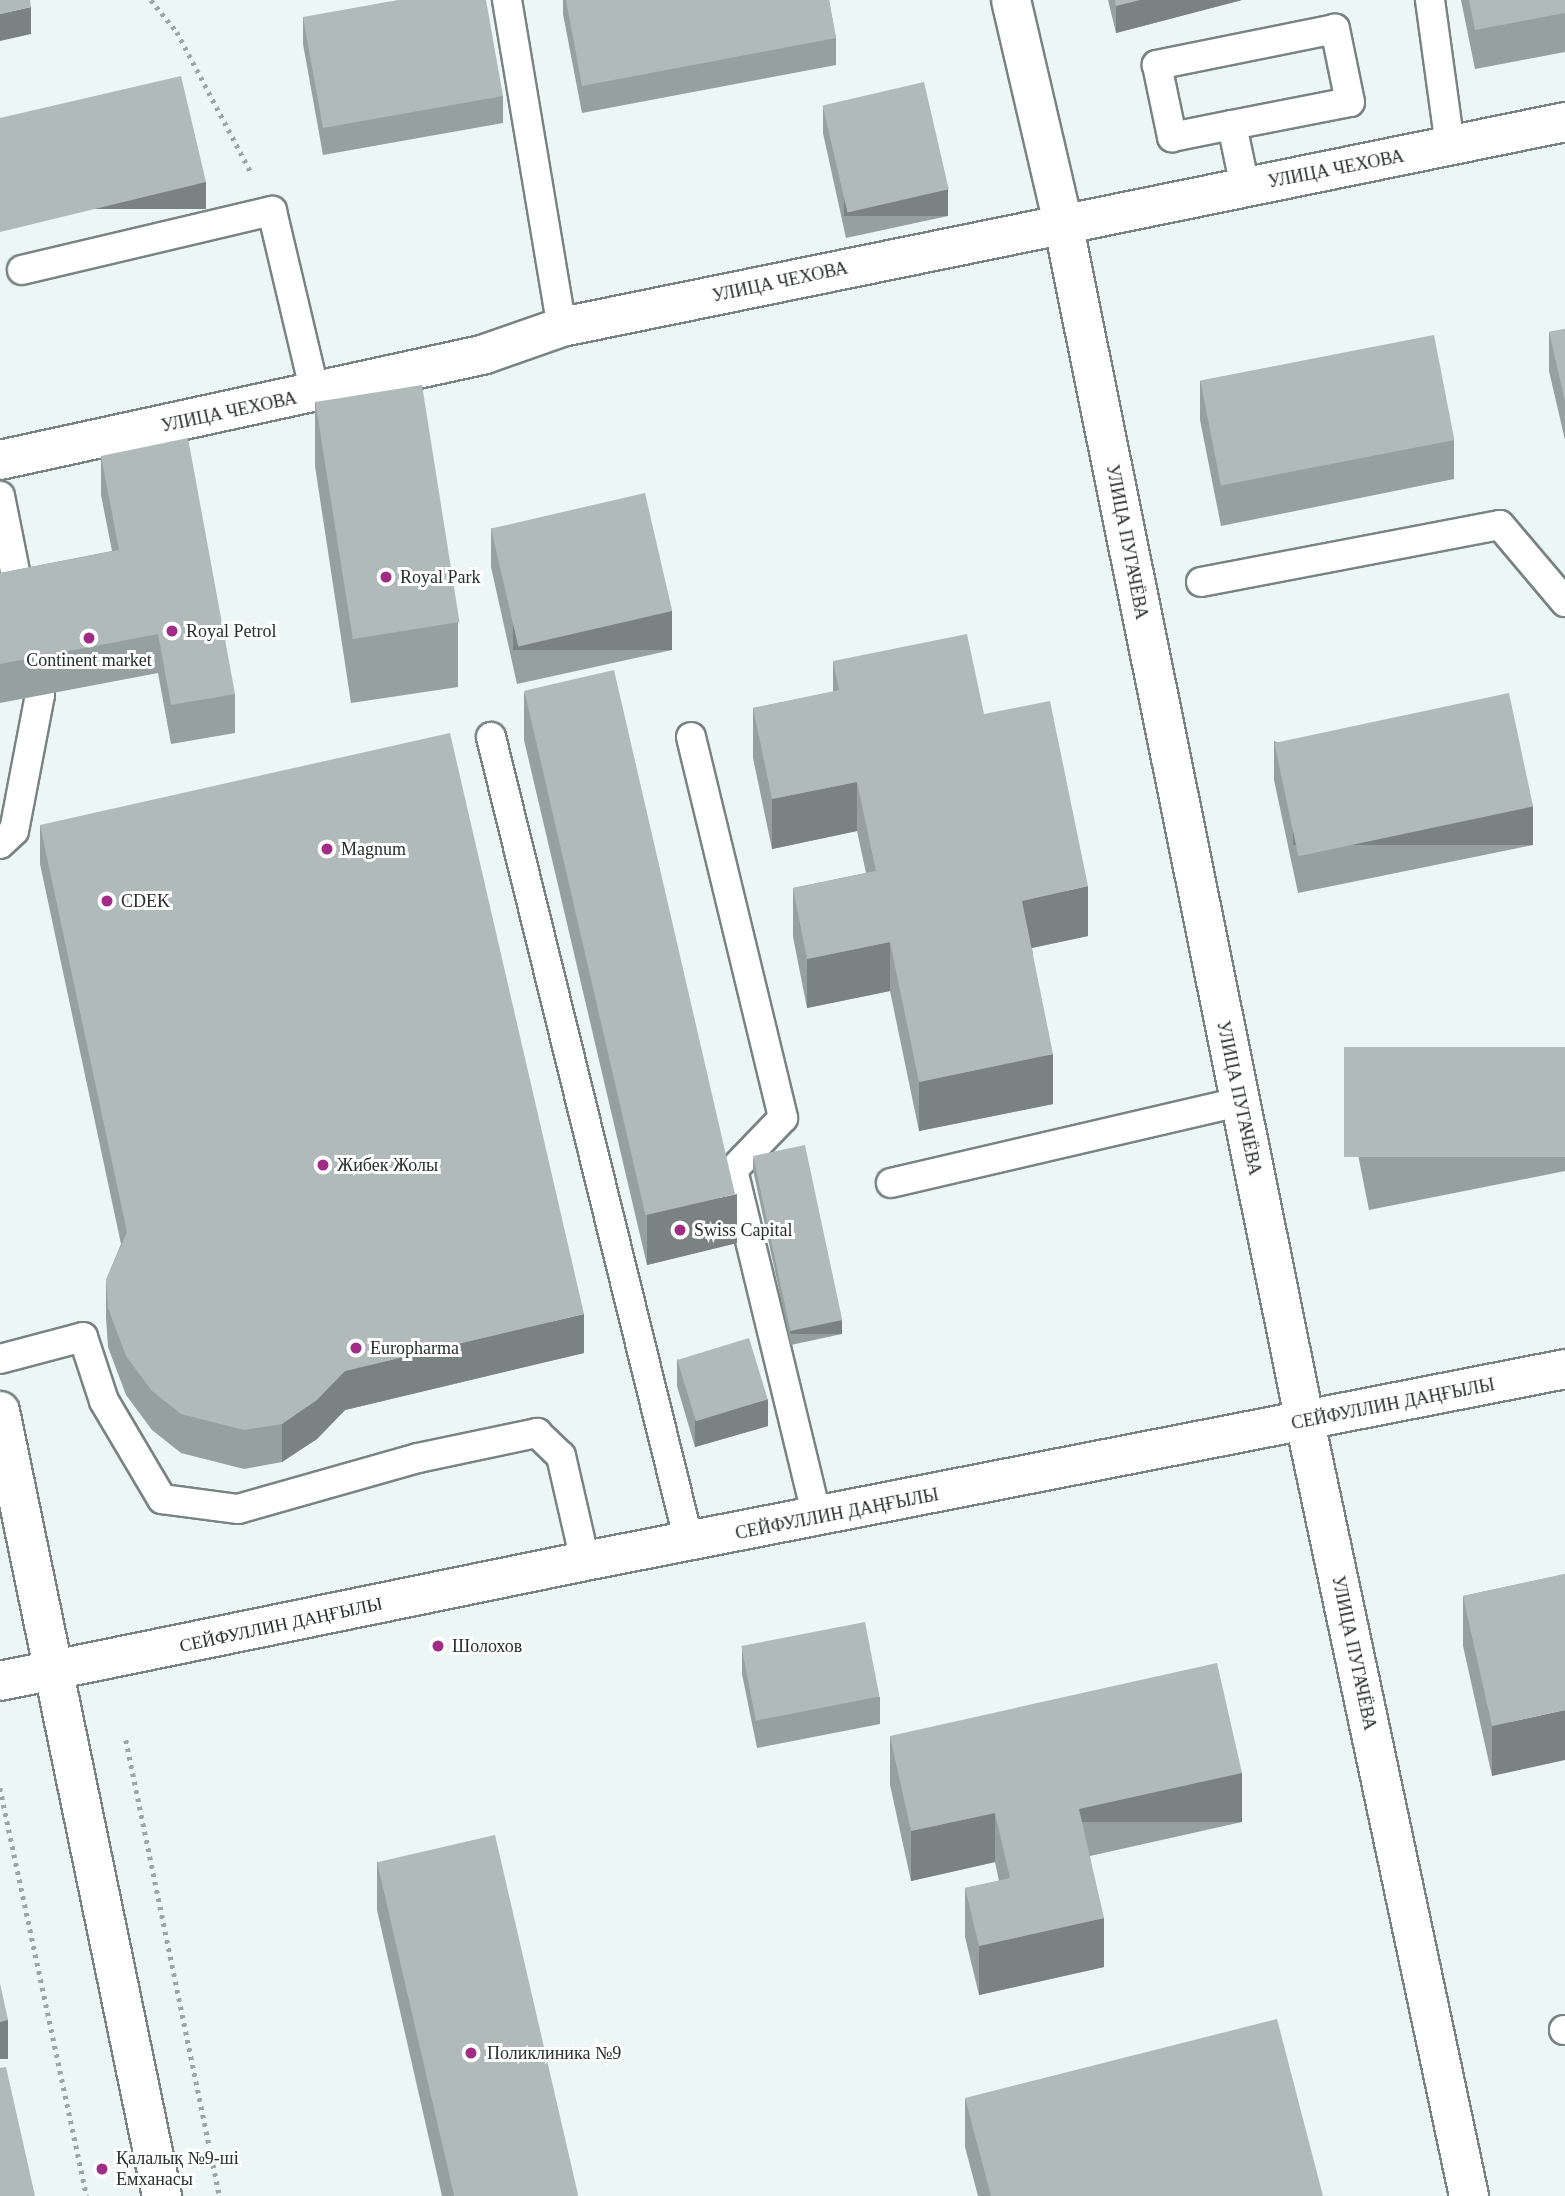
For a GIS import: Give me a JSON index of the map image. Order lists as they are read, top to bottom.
{
  "streets": {
    "street": ["УЛИЦА ЧЕХОВА", "УЛИЦА ПУГАЧЁВА", "СЕЙФУЛЛИН ДАҢҒЫЛЫ"]
  },
  "crossings": [
    ["УЛИЦА ЧЕХОВА", "УЛИЦА ПУГАЧЁВА"],
    ["УЛИЦА ПУГАЧЁВА", "СЕЙФУЛЛИН ДАҢҒЫЛЫ"]
  ],
  "places": [
    "Royal Park",
    "Royal Petrol",
    "Continent market",
    "Magnum",
    "CDEK",
    "Жибек Жолы",
    "Swiss Capital",
    "Europharma",
    "Шолохов",
    "Поликлиника №9",
    "Қалалық №9-ші Емханасы"
  ]
}
